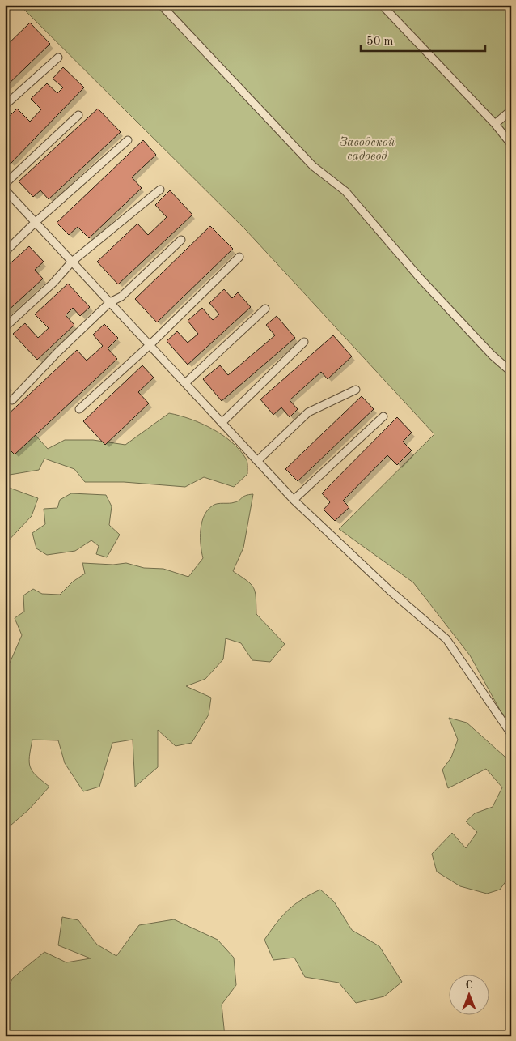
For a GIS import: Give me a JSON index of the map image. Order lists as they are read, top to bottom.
{
  "parks": ["Заводской садовод"],
  "scale_bar": "50 m",
  "north": "top"
}
